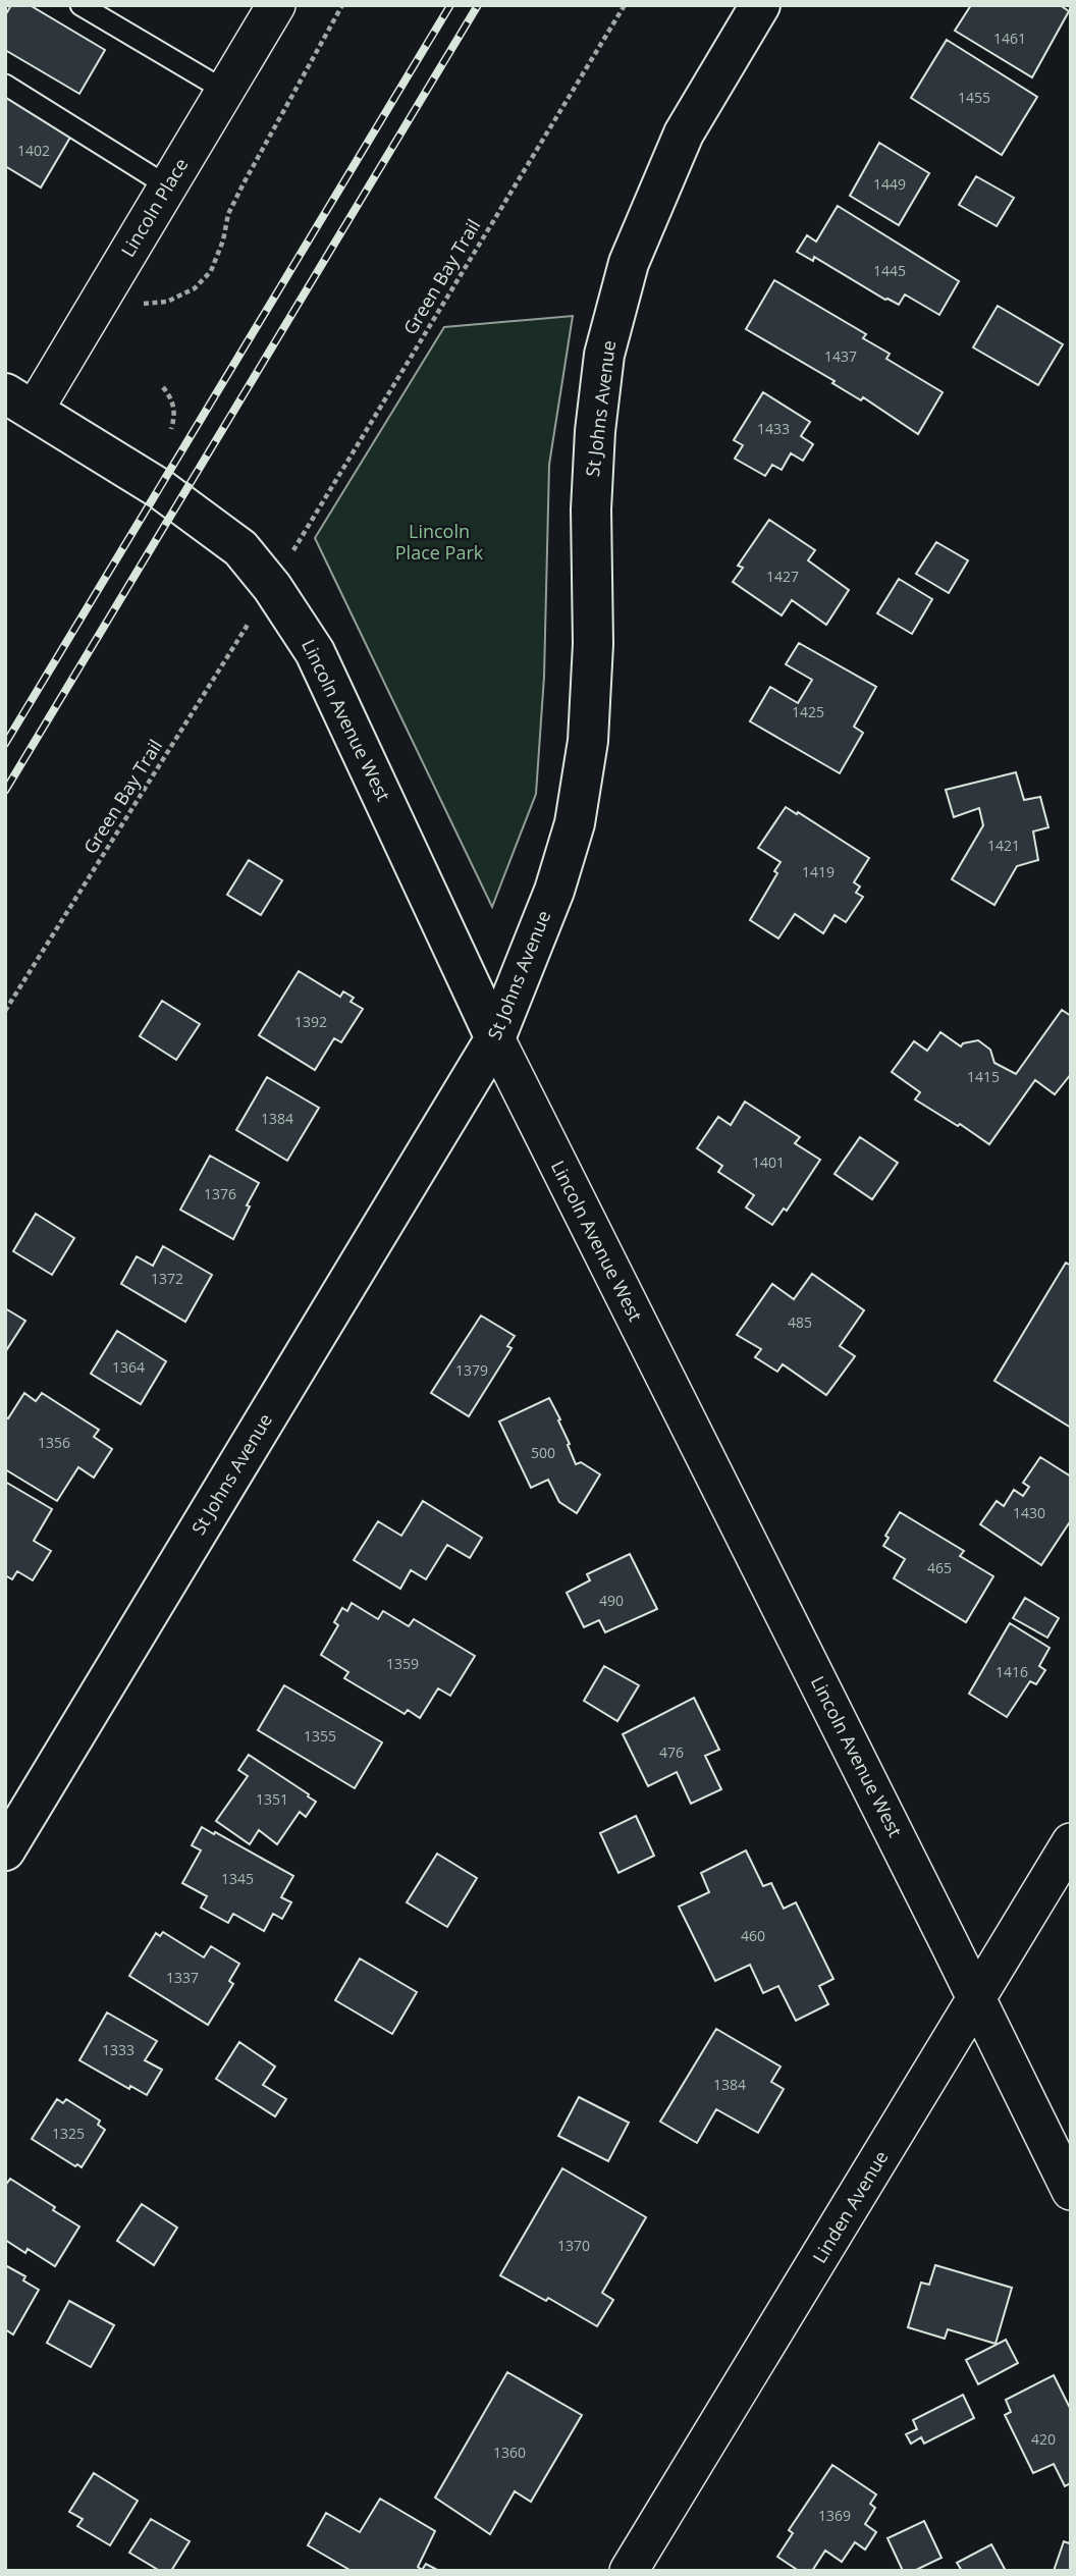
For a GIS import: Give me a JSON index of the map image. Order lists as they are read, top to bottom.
{
  "streets": {
    "street": [
      "Lincoln Place",
      "St Johns Avenue",
      "Lincoln Avenue West",
      "Linden Avenue"
    ],
    "path": ["Green Bay Trail"]
  },
  "crossings": [
    ["Lincoln Place", "Lincoln Avenue West"],
    ["St Johns Avenue", "Lincoln Avenue West"],
    ["Lincoln Avenue West", "Linden Avenue"]
  ],
  "parks": ["Lincoln Place Park"],
  "house_numbers": [
    "1461",
    "1455",
    "1402",
    "1449",
    "1445",
    "1437",
    "1433",
    "1427",
    "1425",
    "1421",
    "1419",
    "1392",
    "1415",
    "1384",
    "1401",
    "1376",
    "1372",
    "485",
    "1364",
    "1379",
    "1356",
    "500",
    "1430",
    "465",
    "490",
    "1359",
    "1416",
    "1355",
    "476",
    "1351",
    "1345",
    "460",
    "1337",
    "1333",
    "1384",
    "1325",
    "1370",
    "420",
    "1360",
    "1369"
  ]
}
